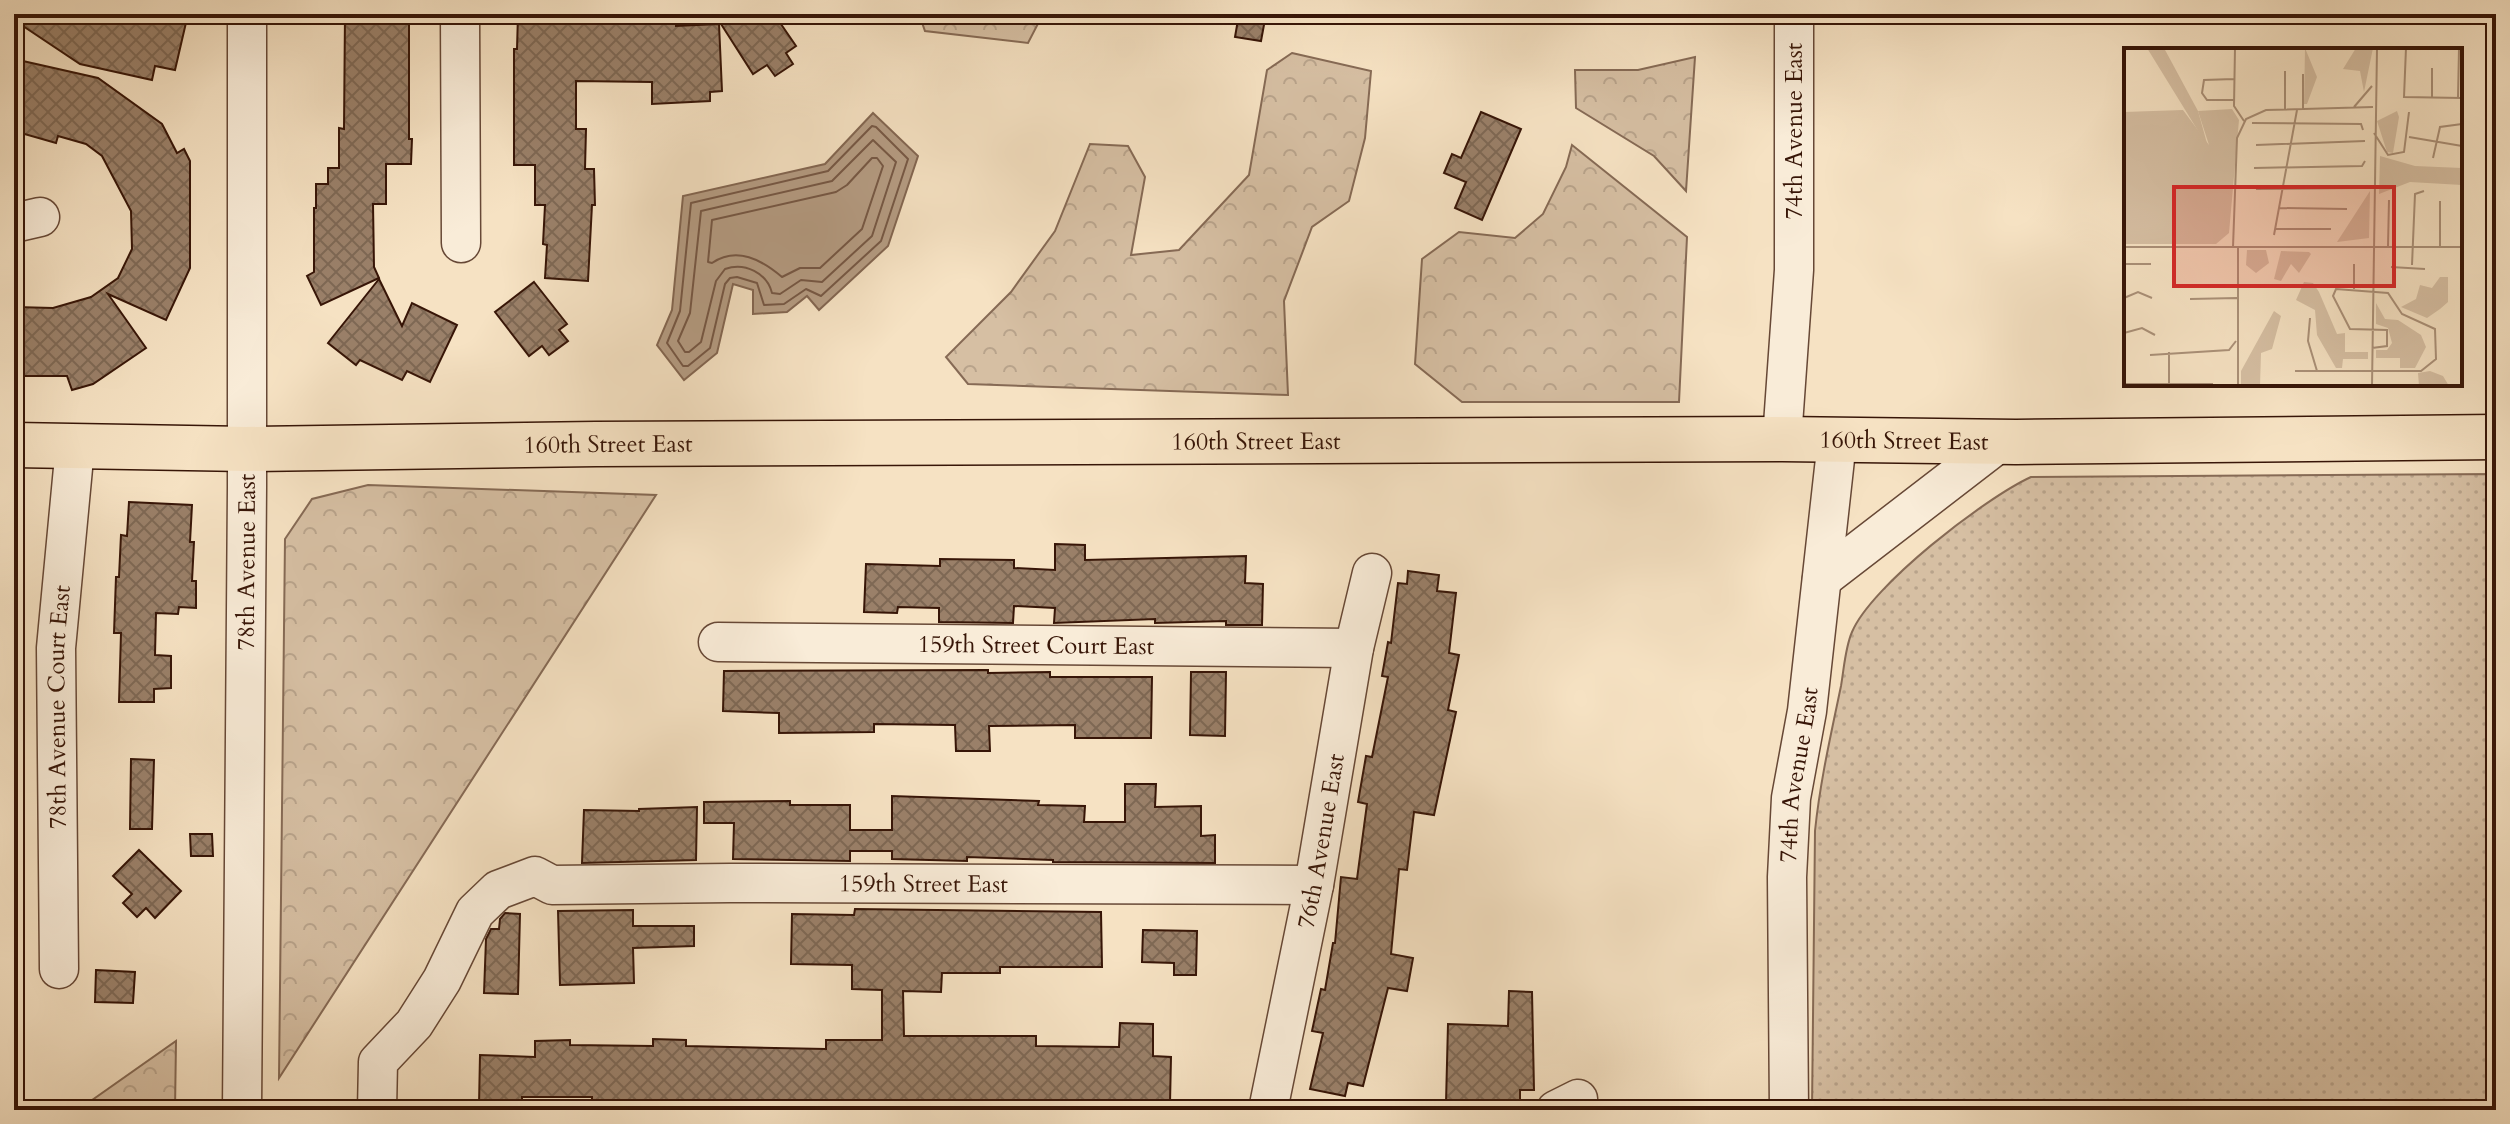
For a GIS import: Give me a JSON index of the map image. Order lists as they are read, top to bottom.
{
  "streets": {
    "main road": ["160th Street East"],
    "street": [
      "74th Avenue East",
      "78th Avenue East",
      "159th Street Court East",
      "78th Avenue Court East",
      "76th Avenue East",
      "159th Street East"
    ]
  },
  "crossings": [
    ["74th Avenue East", "160th Street East"],
    ["160th Street East", "78th Avenue East"],
    ["160th Street East", "78th Avenue Court East"],
    ["159th Street Court East", "76th Avenue East"],
    ["76th Avenue East", "159th Street East"]
  ]
}
